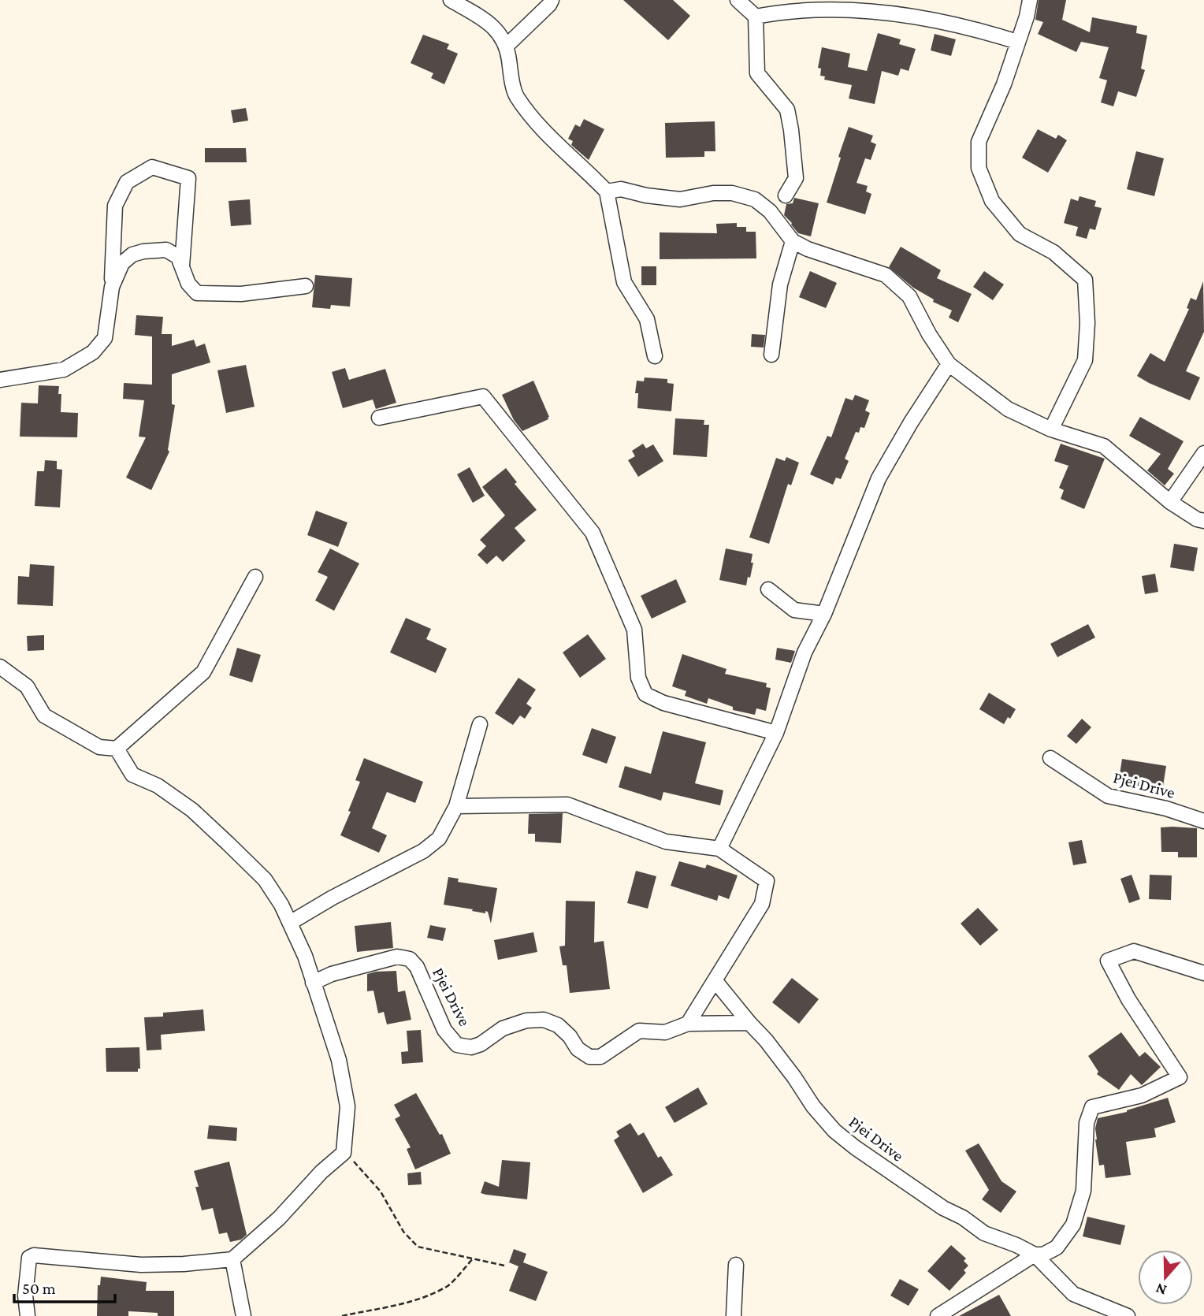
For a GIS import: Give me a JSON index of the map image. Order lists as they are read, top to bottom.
{
  "streets": {
    "street": ["Pjei Drive"]
  },
  "scale_bar": "50 m",
  "north": "bottom"
}
